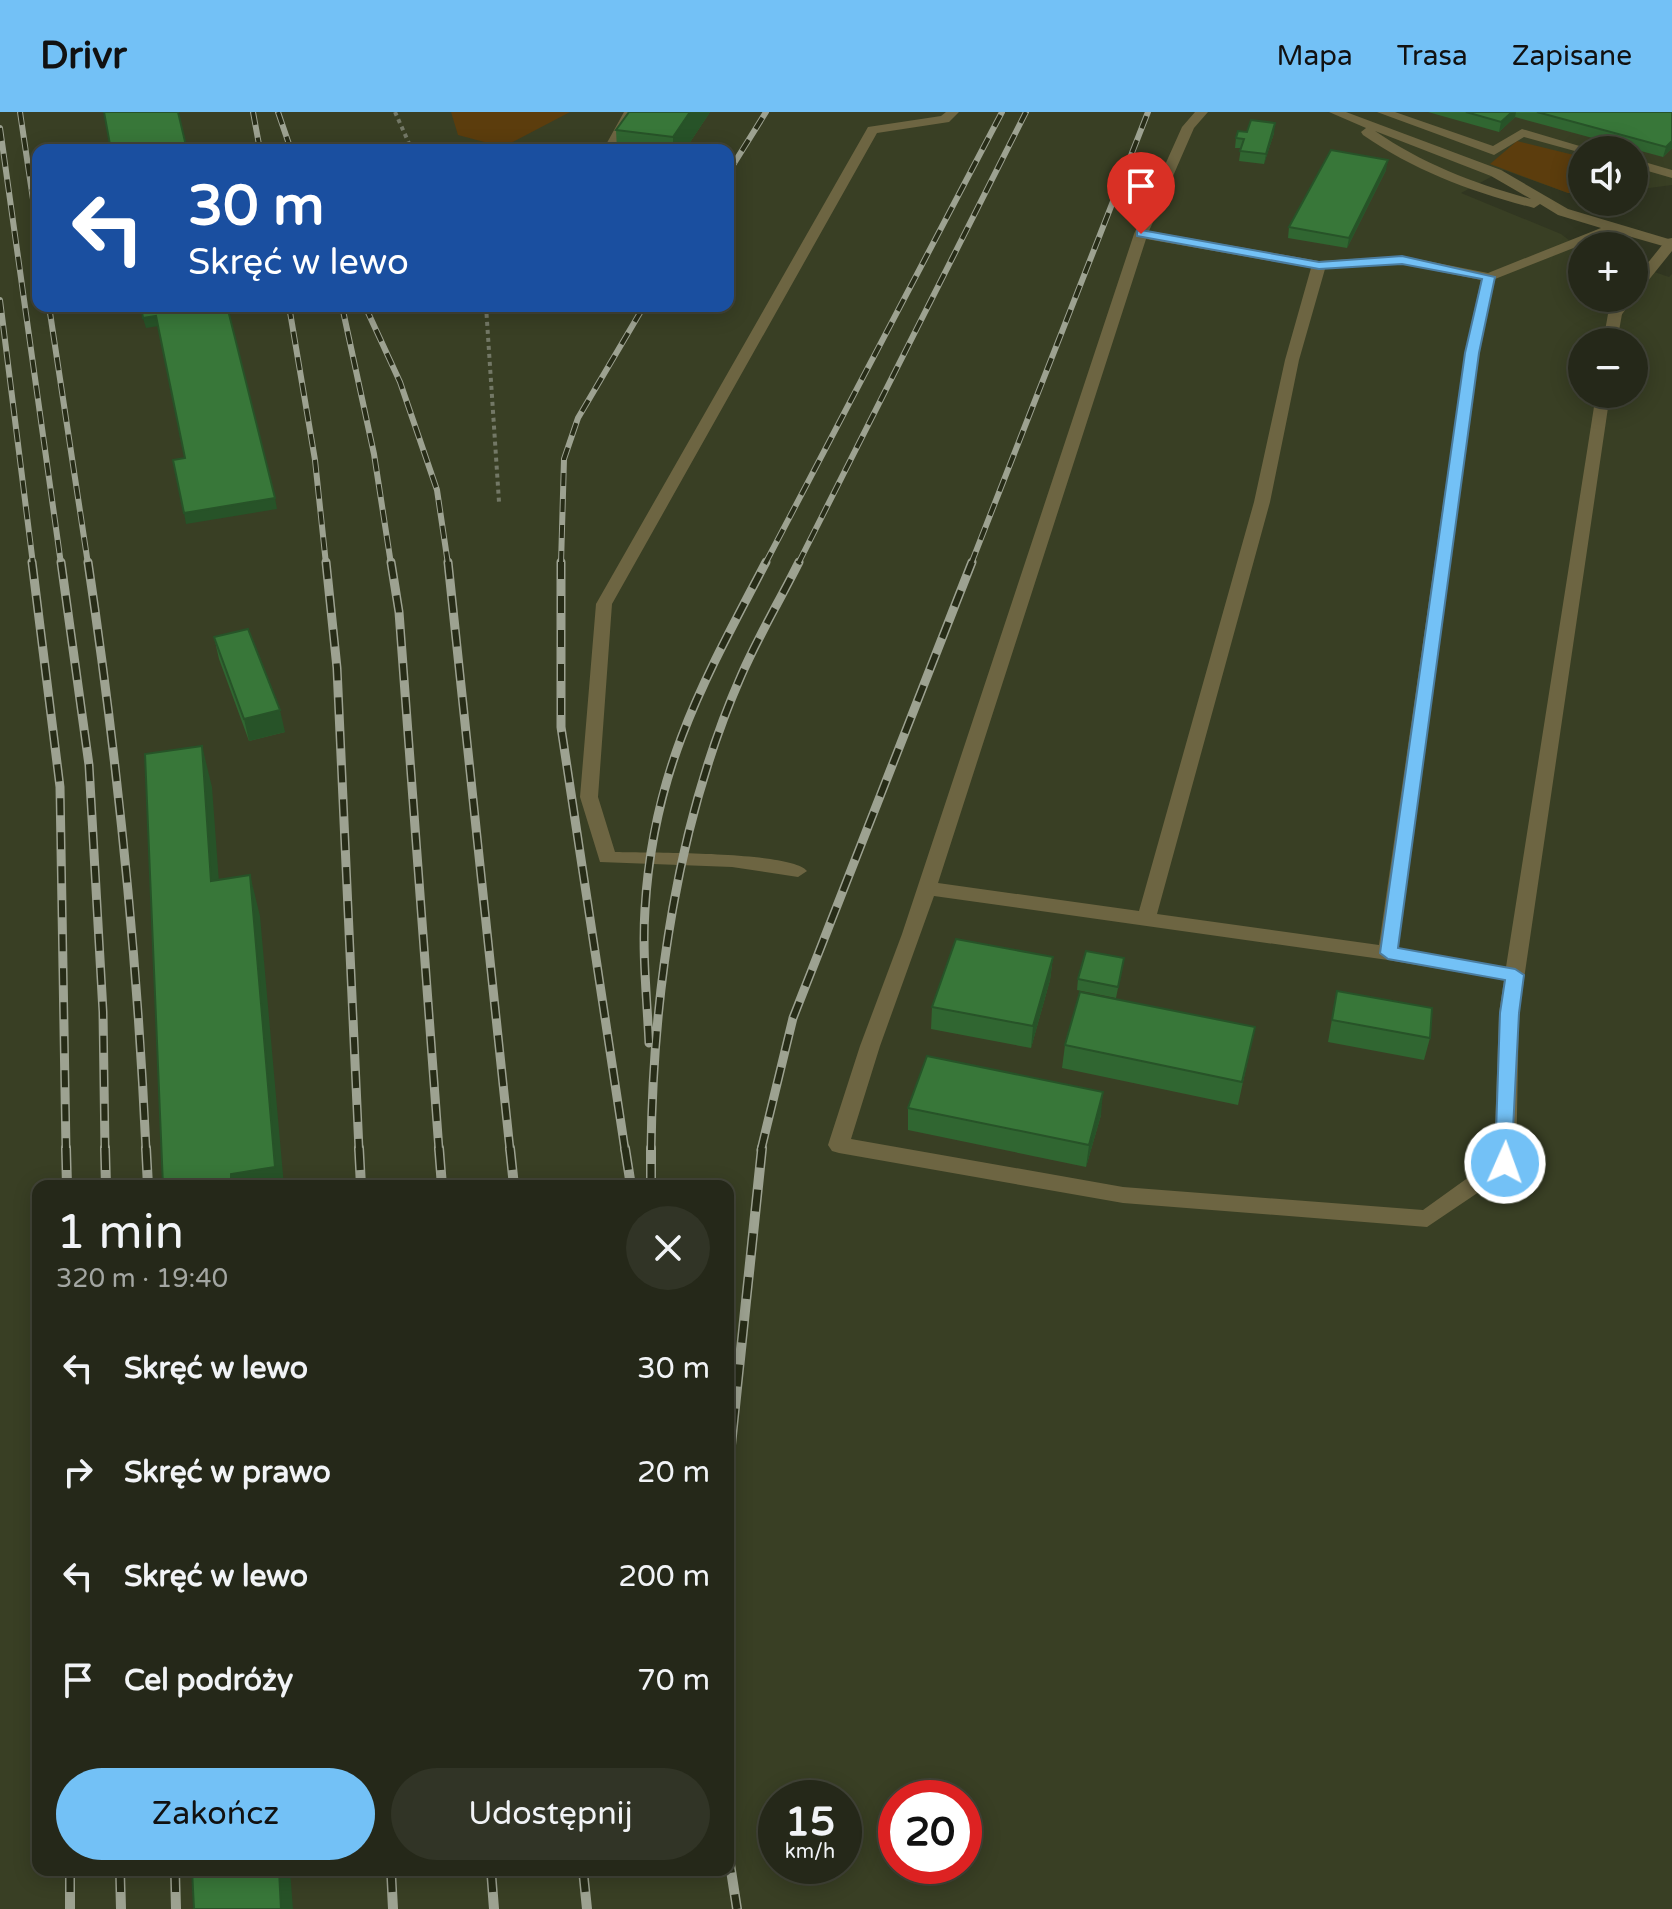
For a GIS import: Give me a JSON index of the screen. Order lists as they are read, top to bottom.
{
  "page": {
    "header": "Drivr",
    "nav": ["Mapa", "Trasa", "Zapisane"],
    "map_buttons": ["+", "−"],
    "turn": ["30 m", "Skręć w lewo"],
    "heading": ["1 min", "320 m · 19:40"],
    "list": [
      {
        "name": "Skręć w lewo",
        "value": "30 m"
      },
      {
        "name": "Skręć w prawo",
        "value": "20 m"
      },
      {
        "name": "Skręć w lewo",
        "value": "200 m"
      },
      {
        "name": "Cel podróży",
        "value": "70 m"
      }
    ],
    "buttons": ["Zakończ", "Udostępnij"],
    "speed": "15 km/h",
    "limit": "20"
  }
}
